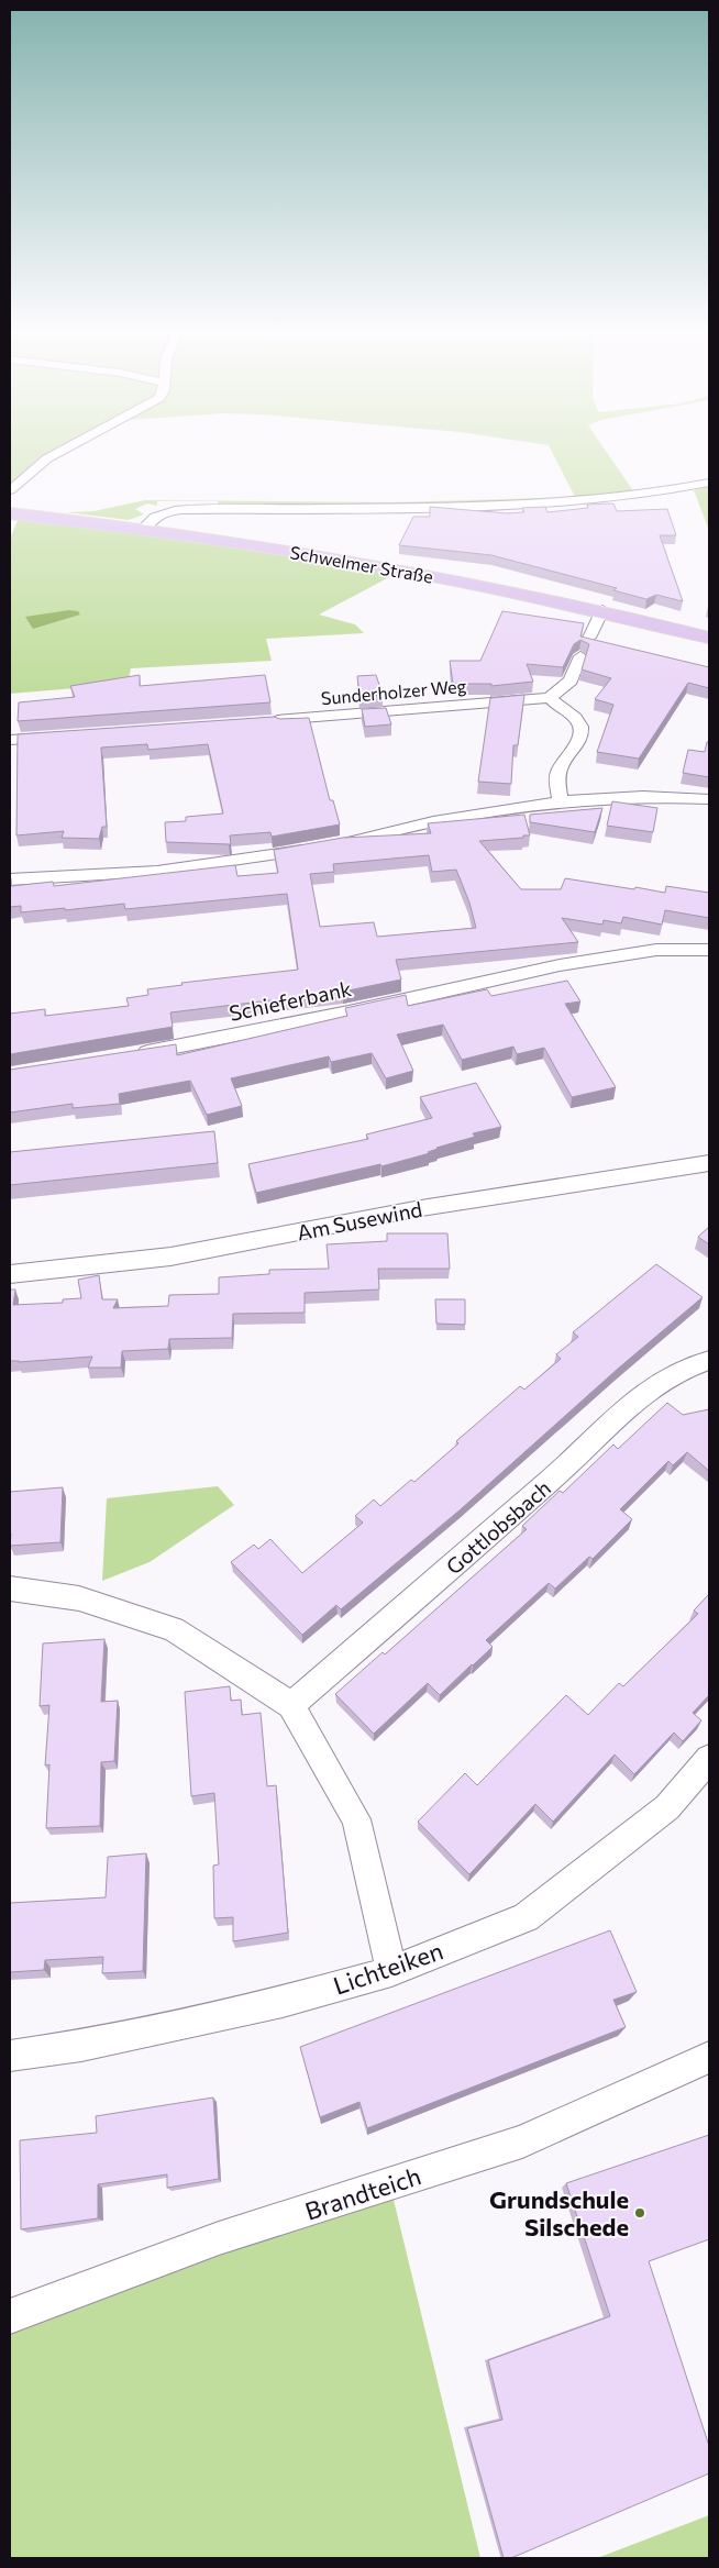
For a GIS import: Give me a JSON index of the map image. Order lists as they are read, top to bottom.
{
  "streets": {
    "main road": ["Schwelmer Straße"],
    "street": [
      "Sunderholzer Weg",
      "Schieferbank",
      "Am Susewind",
      "Gottlobsbach",
      "Lichteiken",
      "Brandteich"
    ]
  },
  "places": ["Grundschule Silschede"]
}
